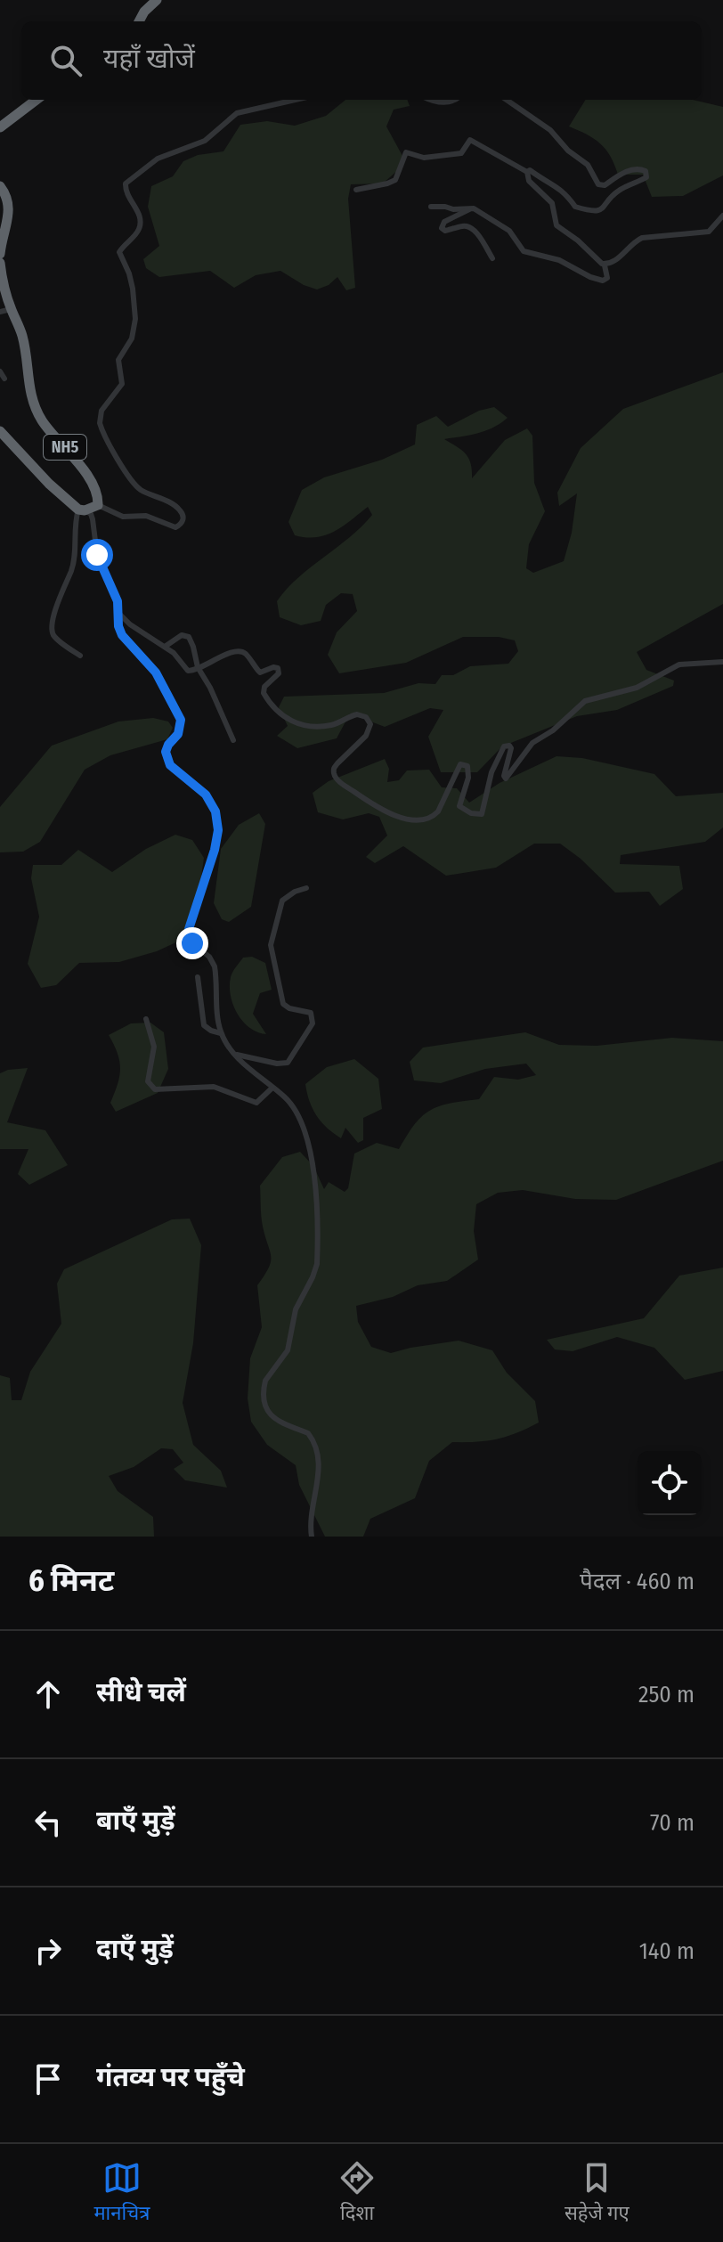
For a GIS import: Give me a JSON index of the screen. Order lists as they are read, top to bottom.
{
  "streets": {
    "highway": ["NH5"]
  },
  "page": {
    "search": "यहाँ खोजें",
    "heading": ["6 मिनट", "पैदल · 460 m"],
    "list": [
      ["सीधे चलें", "250 m"],
      ["बाएँ मुड़ें", "70 m"],
      ["दाएँ मुड़ें", "140 m"],
      "गंतव्य पर पहुँचे"
    ],
    "nav": ["मानचित्र", "दिशा", "सहेजे गए"]
  }
}
